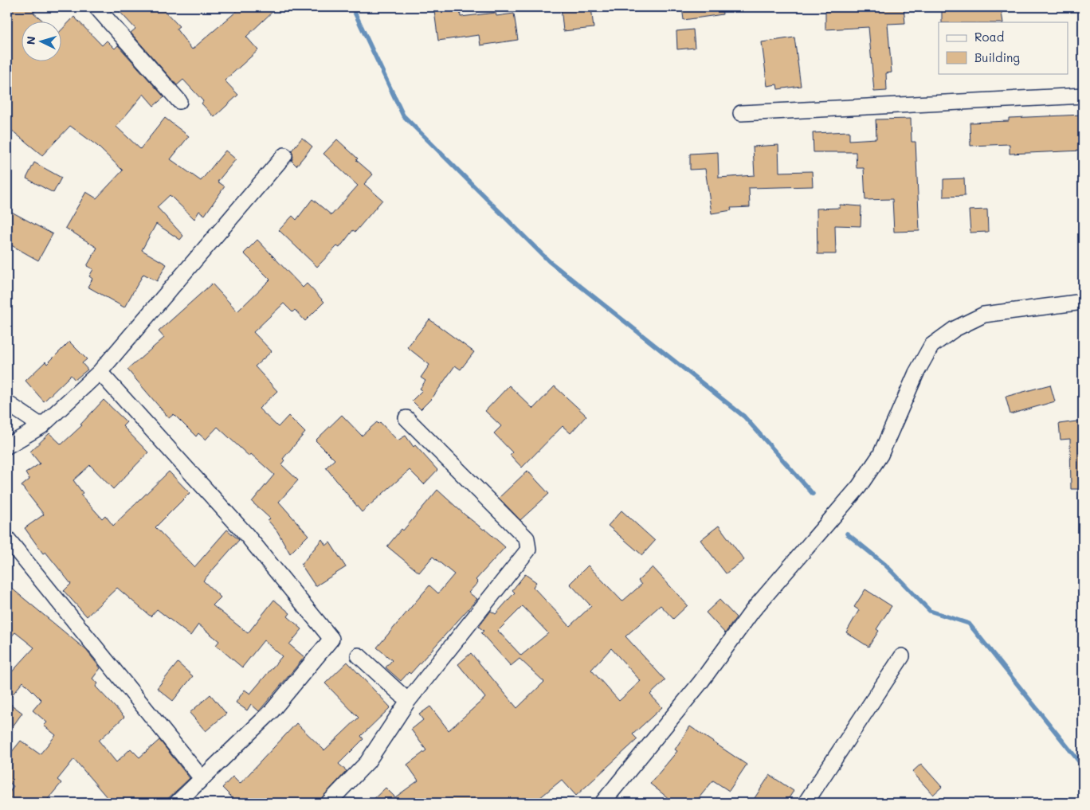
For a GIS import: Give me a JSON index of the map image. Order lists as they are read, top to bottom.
{
  "legend": ["Road", "Building"],
  "north": "left"
}
